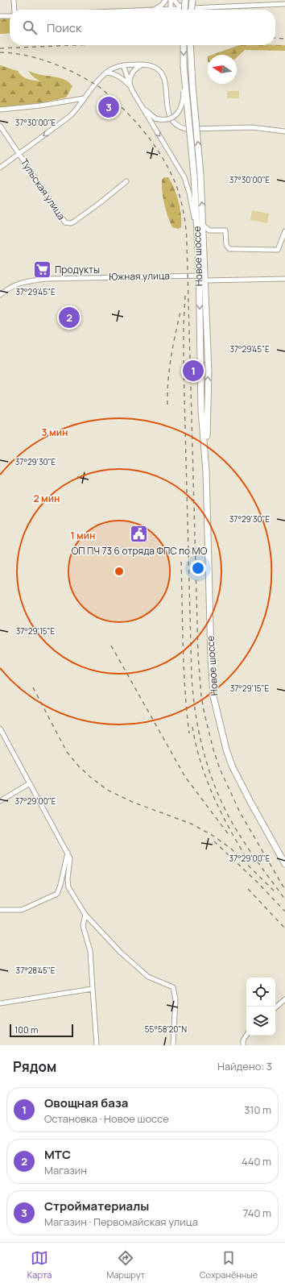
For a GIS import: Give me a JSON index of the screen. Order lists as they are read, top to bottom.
{
  "streets": {
    "main road": ["Новое шоссе"],
    "street": ["Тульская улица", "Южная улица"]
  },
  "crossings": [
    ["Новое шоссе", "Южная улица"]
  ],
  "places": {
    "supermarket": ["Продукты"],
    "public building": ["ОП ПЧ 73 6 отряда ФПС по МО"]
  },
  "scale_bar": "100 m",
  "north": "left",
  "page": {
    "search": "Поиск",
    "pins": ["3", "2", "1"],
    "scale": "100 m",
    "heading": ["Рядом", "Найдено: 3"],
    "list": [
      {
        "mark": "1",
        "name": "Овощная база",
        "note": "Остановка · Новое шоссе",
        "value": "310 m"
      },
      {
        "mark": "2",
        "name": "МТС",
        "note": "Магазин",
        "value": "440 m"
      },
      {
        "mark": "3",
        "name": "Стройматериалы",
        "note": "Магазин · Первомайская улица",
        "value": "740 m"
      }
    ],
    "nav": ["Карта", "Маршрут", "Сохранённые"]
  },
  "coordinates": [
    "37°30'00\"E",
    "37°29'45\"E",
    "37°29'30\"E",
    "37°29'15\"E",
    "37°29'00\"E",
    "37°28'45\"E",
    "55°58'20\"N"
  ],
  "rings": ["3 мин", "2 мин", "1 мин"]
}
